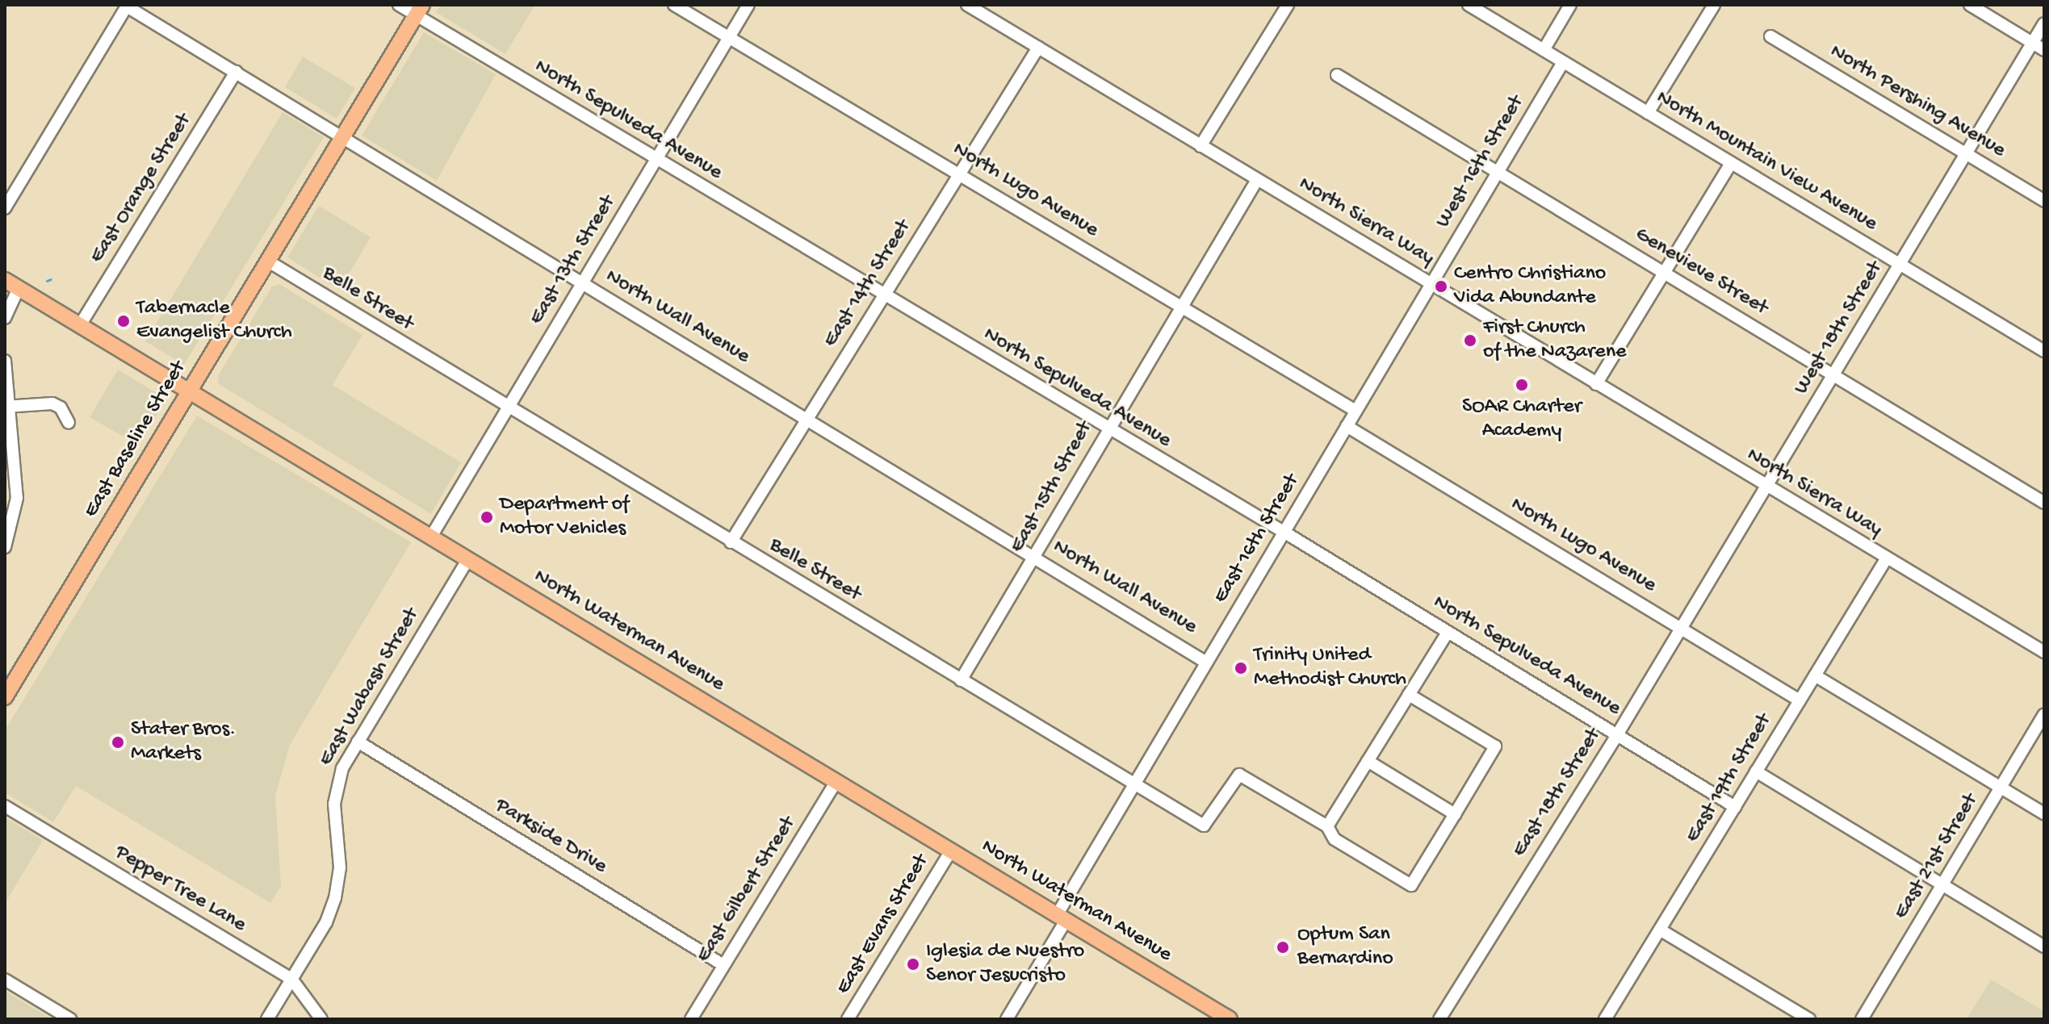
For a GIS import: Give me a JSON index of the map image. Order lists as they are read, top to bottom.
{
  "streets": {
    "main road": ["East Baseline Street", "North Waterman Avenue"],
    "street": [
      "North Pershing Avenue",
      "North Sepulveda Avenue",
      "North Mountain View Avenue",
      "West 16th Street",
      "East Orange Street",
      "North Lugo Avenue",
      "North Sierra Way",
      "East 13th Street",
      "Genevieve Street",
      "East 14th Street",
      "Belle Street",
      "North Wall Avenue",
      "West 18th Street",
      "East 15th Street",
      "East 16th Street",
      "East Wabash Street",
      "East 19th Street",
      "East 18th Street",
      "Parkside Drive",
      "East 21st Street",
      "Pepper Tree Lane",
      "East Gilbert Street",
      "East Evans Street"
    ]
  },
  "crossings": [
    ["North Pershing Avenue", "West 18th Street"],
    ["North Sepulveda Avenue", "East 13th Street"],
    ["North Sepulveda Avenue", "East 14th Street"],
    ["North Sepulveda Avenue", "East Baseline Street"],
    ["North Sepulveda Avenue", "East 15th Street"],
    ["North Sepulveda Avenue", "East 16th Street"],
    ["North Sepulveda Avenue", "East 19th Street"],
    ["North Sepulveda Avenue", "East 18th Street"],
    ["North Mountain View Avenue", "West 16th Street"],
    ["North Mountain View Avenue", "West 18th Street"],
    ["West 16th Street", "North Sierra Way"],
    ["West 16th Street", "Genevieve Street"],
    ["West 16th Street", "East 16th Street"],
    ["East Orange Street", "North Wall Avenue"],
    ["East Orange Street", "North Waterman Avenue"],
    ["North Lugo Avenue", "East 13th Street"],
    ["North Lugo Avenue", "East 14th Street"],
    ["North Lugo Avenue", "East 15th Street"],
    ["North Lugo Avenue", "East 16th Street"],
    ["North Lugo Avenue", "East 19th Street"],
    ["North Lugo Avenue", "East 18th Street"],
    ["North Sierra Way", "East 14th Street"],
    ["North Sierra Way", "West 18th Street"],
    ["North Sierra Way", "East 15th Street"],
    ["North Sierra Way", "East 16th Street"],
    ["North Sierra Way", "East 19th Street"],
    ["North Sierra Way", "East 18th Street"],
    ["East 13th Street", "Belle Street"],
    ["East 13th Street", "North Wall Avenue"],
    ["East 13th Street", "North Waterman Avenue"],
    ["Genevieve Street", "West 18th Street"],
    ["East 14th Street", "Belle Street"],
    ["East 14th Street", "North Wall Avenue"],
    ["Belle Street", "East Baseline Street"],
    ["Belle Street", "East 15th Street"],
    ["Belle Street", "East 16th Street"],
    ["North Wall Avenue", "East Baseline Street"],
    ["North Wall Avenue", "East 15th Street"],
    ["North Wall Avenue", "East 16th Street"],
    ["West 18th Street", "East 18th Street"],
    ["East Baseline Street", "North Waterman Avenue"],
    ["East 16th Street", "North Waterman Avenue"],
    ["North Waterman Avenue", "East Wabash Street"],
    ["North Waterman Avenue", "East Gilbert Street"],
    ["North Waterman Avenue", "East Evans Street"],
    ["East Wabash Street", "Parkside Drive"],
    ["East Wabash Street", "Pepper Tree Lane"],
    ["Parkside Drive", "East Gilbert Street"]
  ],
  "places": [
    "Centro Christiano Vida Abundante",
    "Tabernacle Evangelist Church",
    "First Church of the Nazarene",
    "SOAR Charter Academy",
    "Department of Motor Vehicles",
    "Trinity United Methodist Church",
    "Stater Bros. Markets",
    "Optum San Bernardino",
    "Iglesia de Nuestro Senor Jesucristo"
  ]
}
